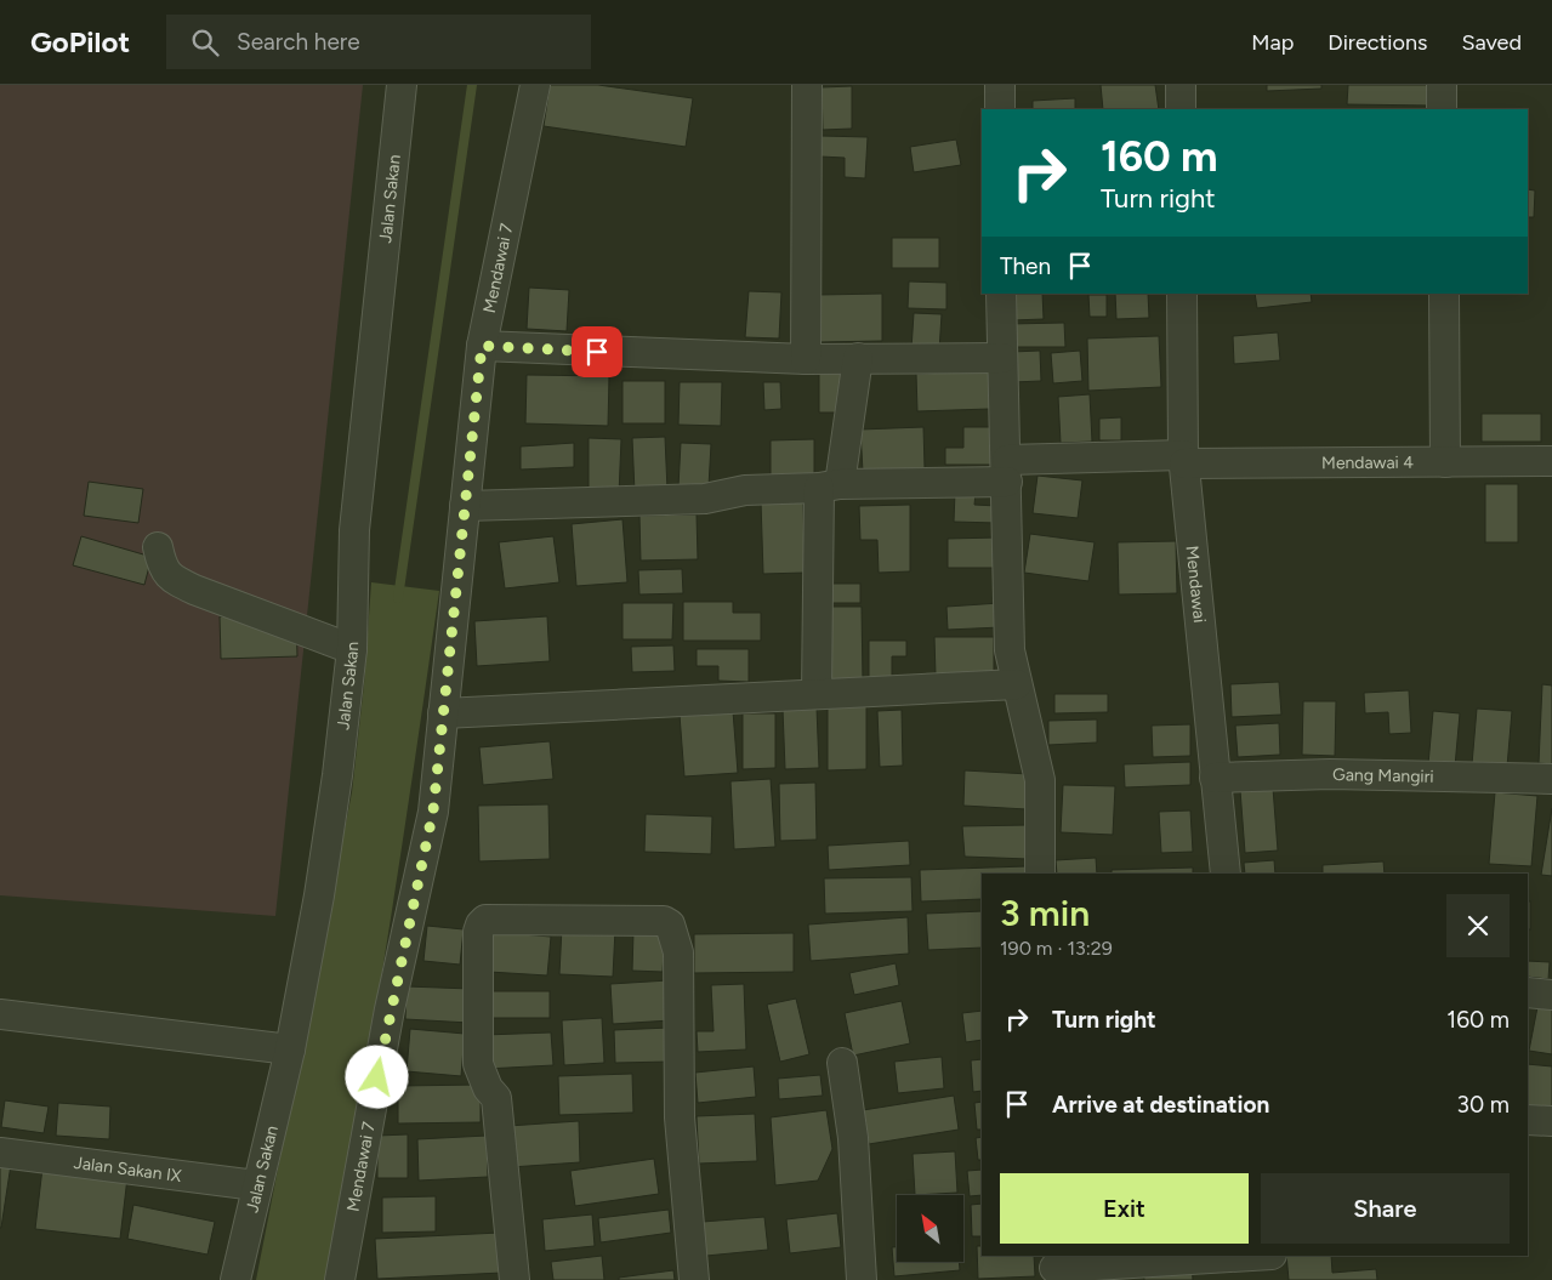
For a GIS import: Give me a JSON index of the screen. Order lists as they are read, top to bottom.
{
  "streets": {
    "street": [
      "Jalan Sakan",
      "Mendawai 7",
      "Mendawai 4",
      "Mendawai",
      "Gang Mangiri",
      "Jalan Sakan IX"
    ]
  },
  "crossings": [
    ["Jalan Sakan", "Jalan Sakan IX"],
    ["Mendawai 7", "Mendawai 4"],
    ["Mendawai 4", "Mendawai"],
    ["Mendawai", "Gang Mangiri"]
  ],
  "north": "top left",
  "page": {
    "header": "GoPilot",
    "search": "Search here",
    "nav": ["Map", "Directions", "Saved"],
    "turn": ["160 m", "Turn right"],
    "then": "Then",
    "heading": ["3 min", "190 m · 13:29"],
    "list": [
      {
        "name": "Turn right",
        "value": "160 m"
      },
      {
        "name": "Arrive at destination",
        "value": "30 m"
      }
    ],
    "buttons": ["Exit", "Share"]
  }
}
